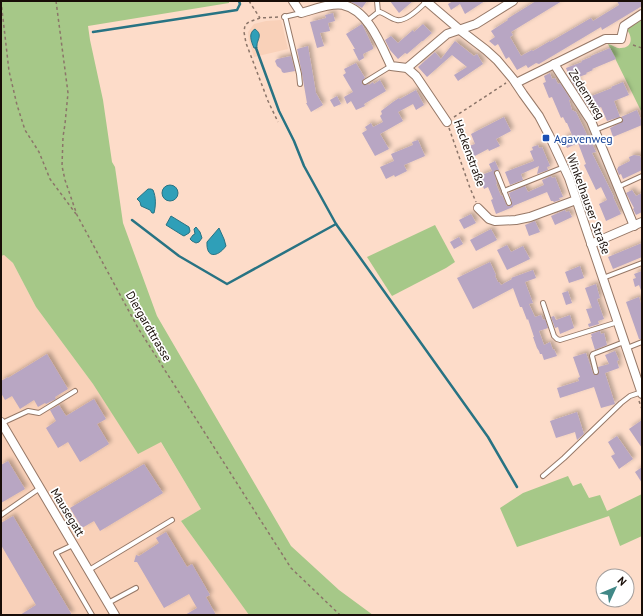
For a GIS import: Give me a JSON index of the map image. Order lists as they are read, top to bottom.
{
  "streets": {
    "street": [
      "Zedernweg",
      "Heckenstraße",
      "Winkelhauser Straße",
      "Mausegatt"
    ],
    "path": ["Diergardttrasse"]
  },
  "places": {
    "transit": ["Agavenweg"]
  },
  "north": "top right"
}
